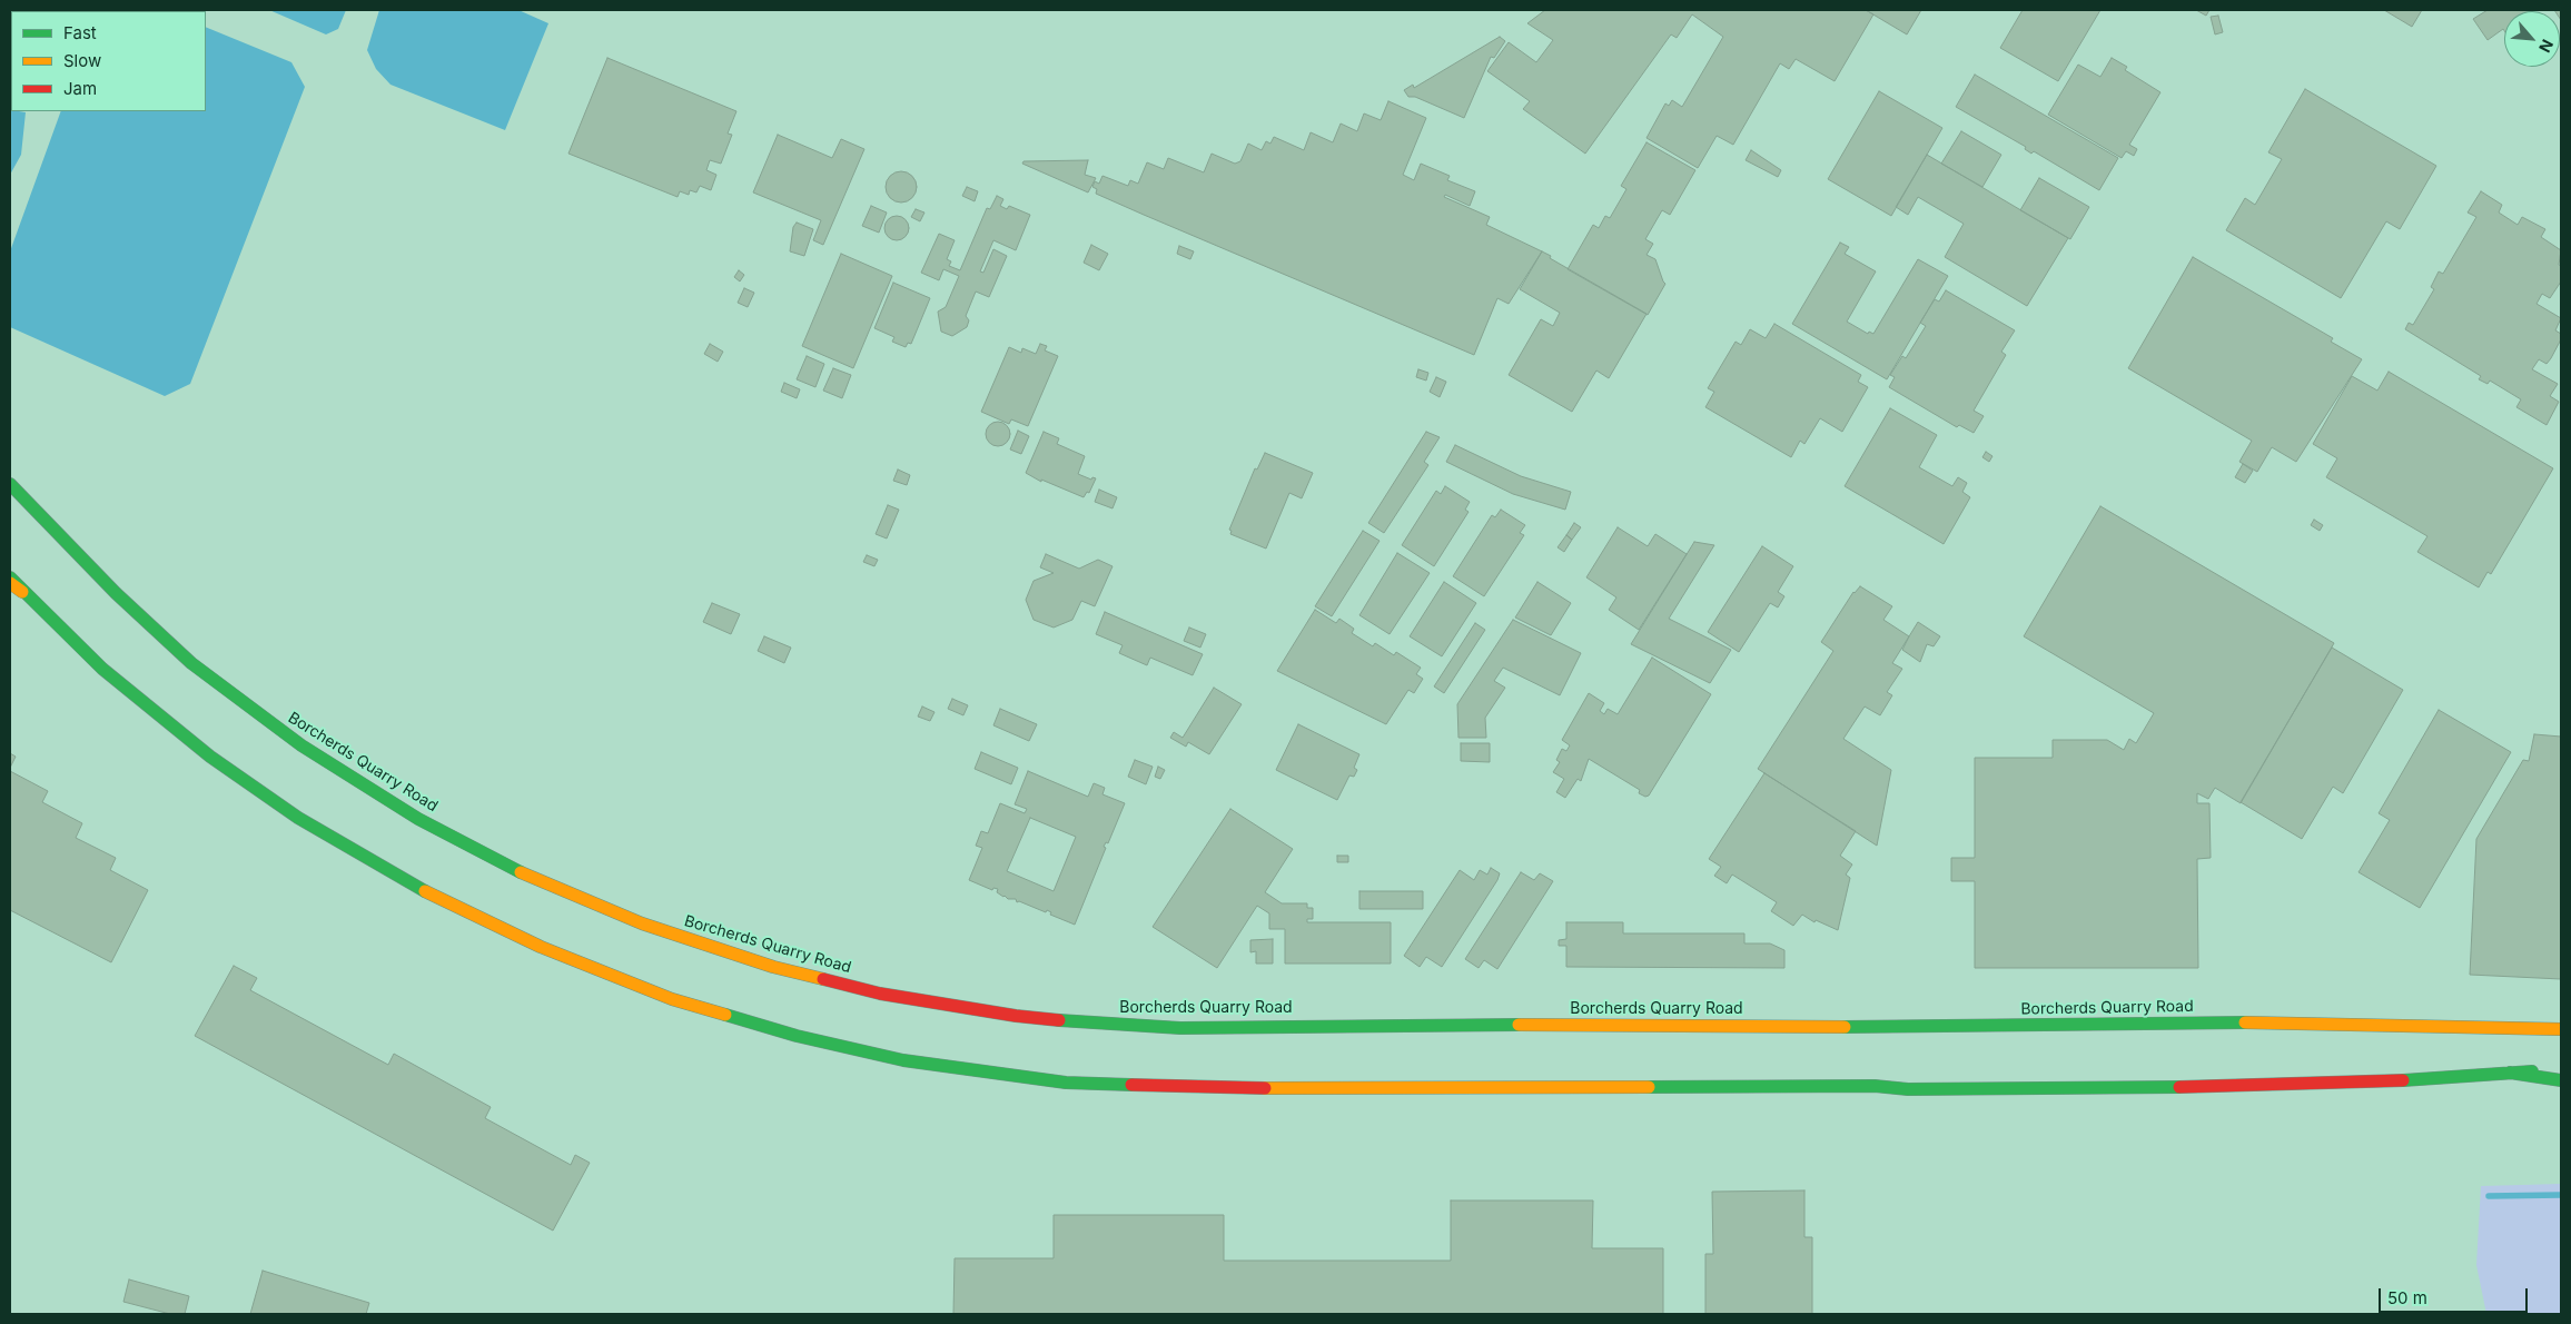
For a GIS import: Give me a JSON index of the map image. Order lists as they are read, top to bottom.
{
  "streets": {
    "main road": ["Borcherds Quarry Road"]
  },
  "legend": ["Fast", "Slow", "Jam"],
  "scale_bar": "50 m",
  "north": "bottom right"
}
